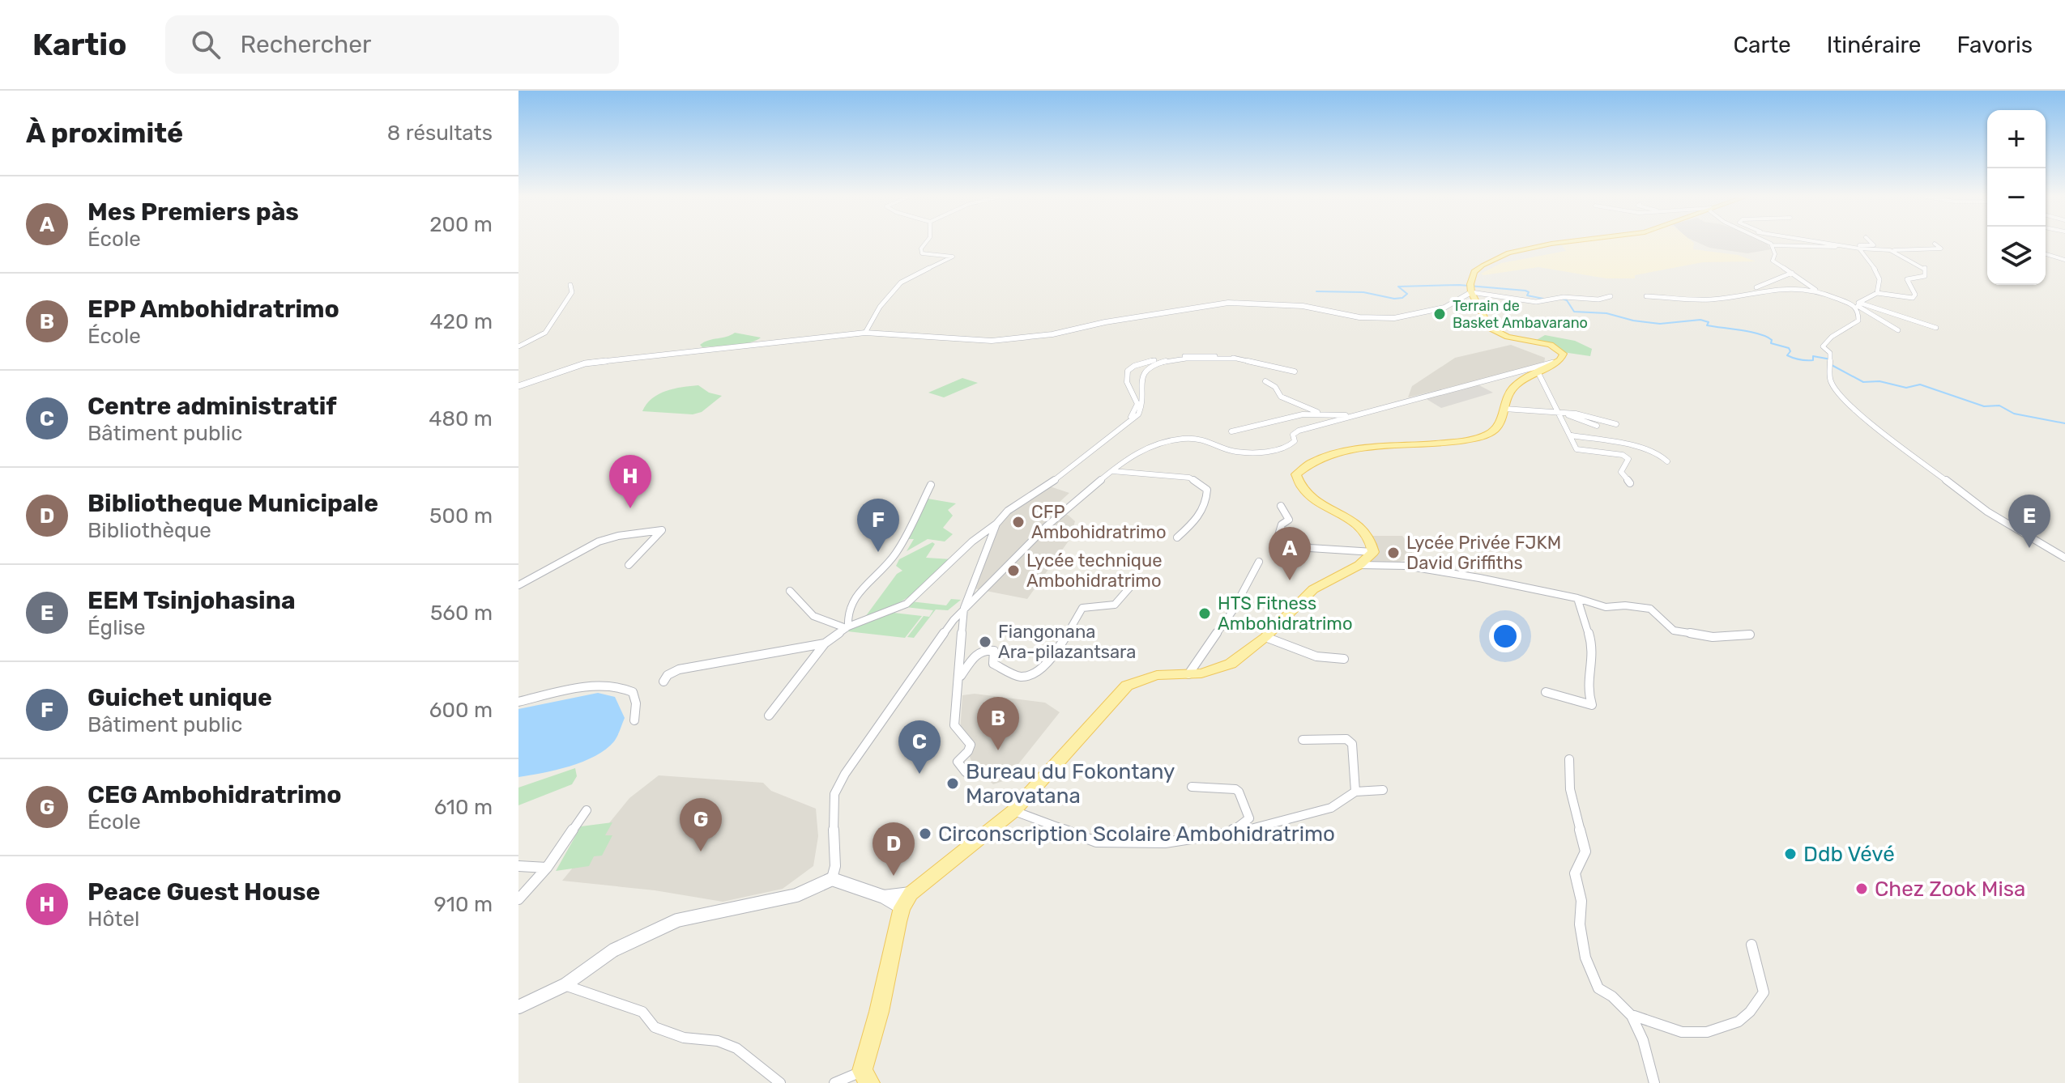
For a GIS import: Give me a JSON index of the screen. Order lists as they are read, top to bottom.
{
  "places": [
    "Terrain de Basket Ambavarano",
    "CFP Ambohidratrimo",
    "Lycée Privée FJKM David Griffiths",
    "Lycée technique Ambohidratrimo",
    "HTS Fitness Ambohidratrimo",
    "Fiangonana Ara-pilazantsara",
    "Bureau du Fokontany Marovatana",
    "Circonscription Scolaire Ambohidratrimo",
    "Ddb Vévé",
    "Chez Zook Misa"
  ],
  "page": {
    "header": "Kartio",
    "search": "Rechercher",
    "nav": ["Carte", "Itinéraire", "Favoris"],
    "heading": ["À proximité", "8 résultats"],
    "map_buttons": ["+", "−"],
    "list": [
      {
        "mark": "A",
        "name": "Mes Premiers pàs",
        "note": "École",
        "value": "200 m"
      },
      {
        "mark": "B",
        "name": "EPP Ambohidratrimo",
        "note": "École",
        "value": "420 m"
      },
      {
        "mark": "C",
        "name": "Centre administratif",
        "note": "Bâtiment public",
        "value": "480 m"
      },
      {
        "mark": "D",
        "name": "Bibliotheque Municipale",
        "note": "Bibliothèque",
        "value": "500 m"
      },
      {
        "mark": "E",
        "name": "EEM Tsinjohasina",
        "note": "Église",
        "value": "560 m"
      },
      {
        "mark": "F",
        "name": "Guichet unique",
        "note": "Bâtiment public",
        "value": "600 m"
      },
      {
        "mark": "G",
        "name": "CEG Ambohidratrimo",
        "note": "École",
        "value": "610 m"
      },
      {
        "mark": "H",
        "name": "Peace Guest House",
        "note": "Hôtel",
        "value": "910 m"
      }
    ],
    "pins": [
      "H",
      "E",
      "F",
      "A",
      "B",
      "C",
      "G",
      "D"
    ]
  }
}
